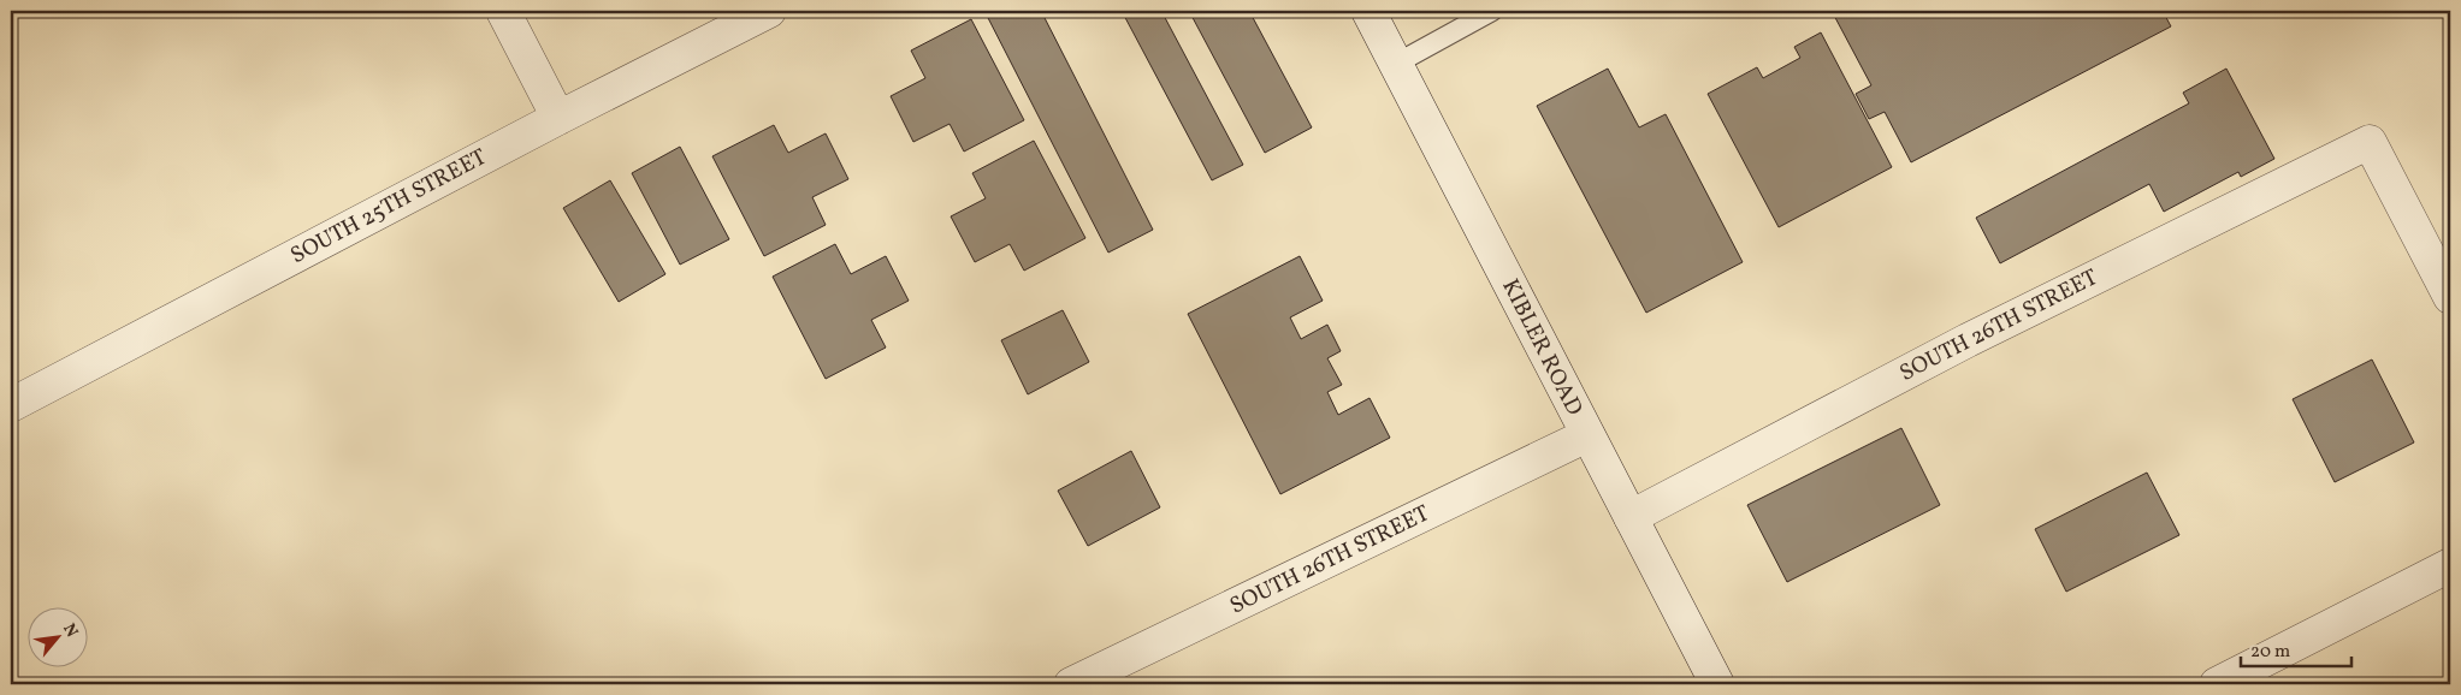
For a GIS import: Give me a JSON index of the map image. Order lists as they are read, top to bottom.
{
  "streets": {
    "street": ["SOUTH 25TH STREET", "SOUTH 26TH STREET", "KIBLER ROAD"]
  },
  "crossings": [
    ["SOUTH 26TH STREET", "KIBLER ROAD"]
  ],
  "scale_bar": "20 m",
  "north": "top right"
}
